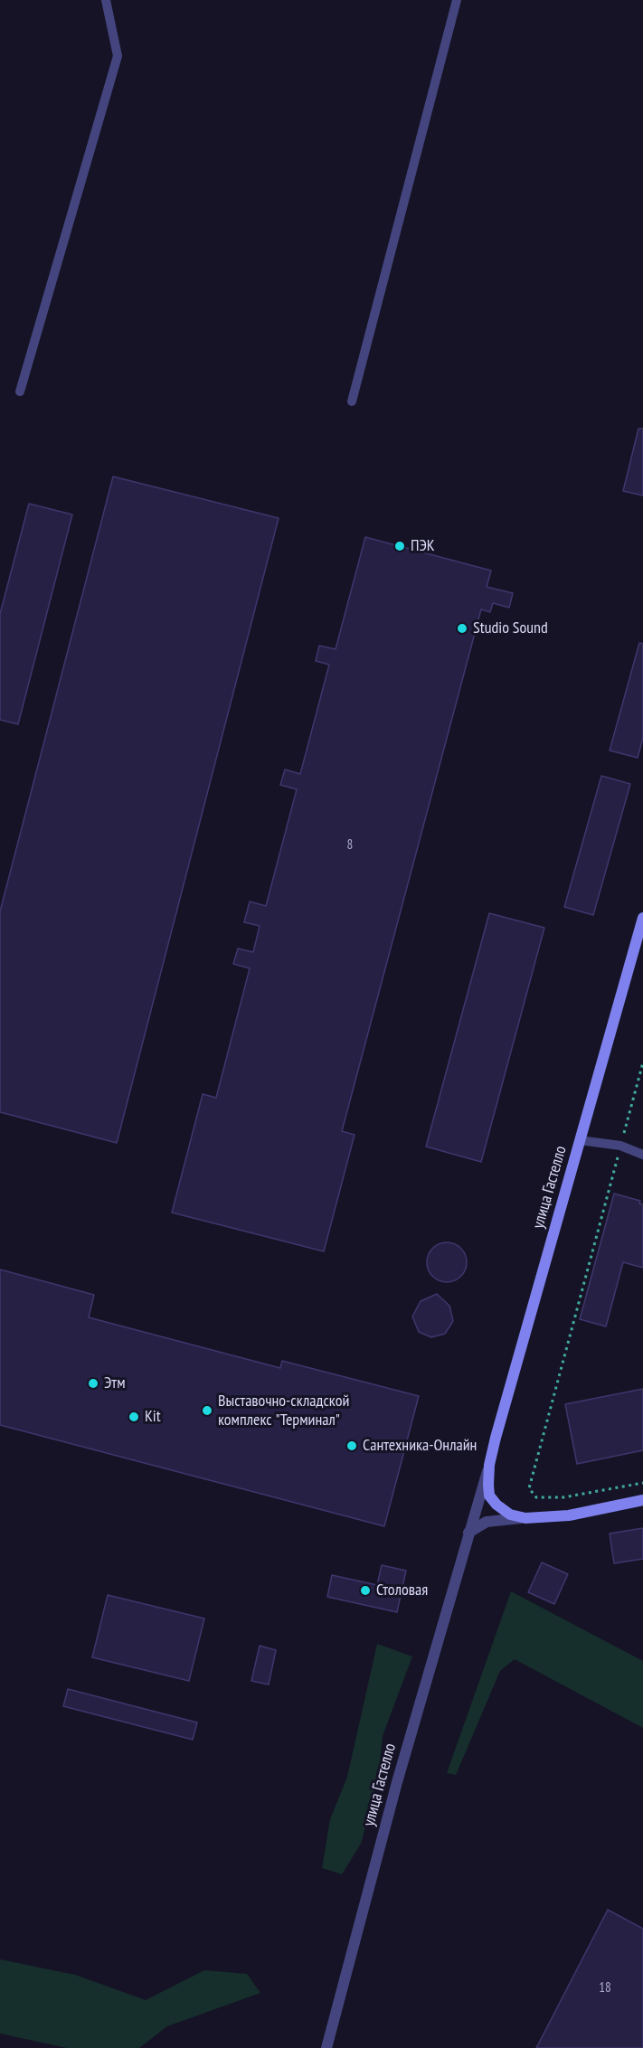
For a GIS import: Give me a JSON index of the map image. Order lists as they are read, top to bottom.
{
  "streets": {
    "main road": ["улица Гастелло"]
  },
  "places": [
    "ПЭК",
    "Studio Sound",
    "Этм",
    "Выставочно-складской комплекс \"Терминал\"",
    "Kit",
    "Сантехника-Онлайн",
    "Столовая"
  ],
  "house_numbers": ["8", "18"]
}
